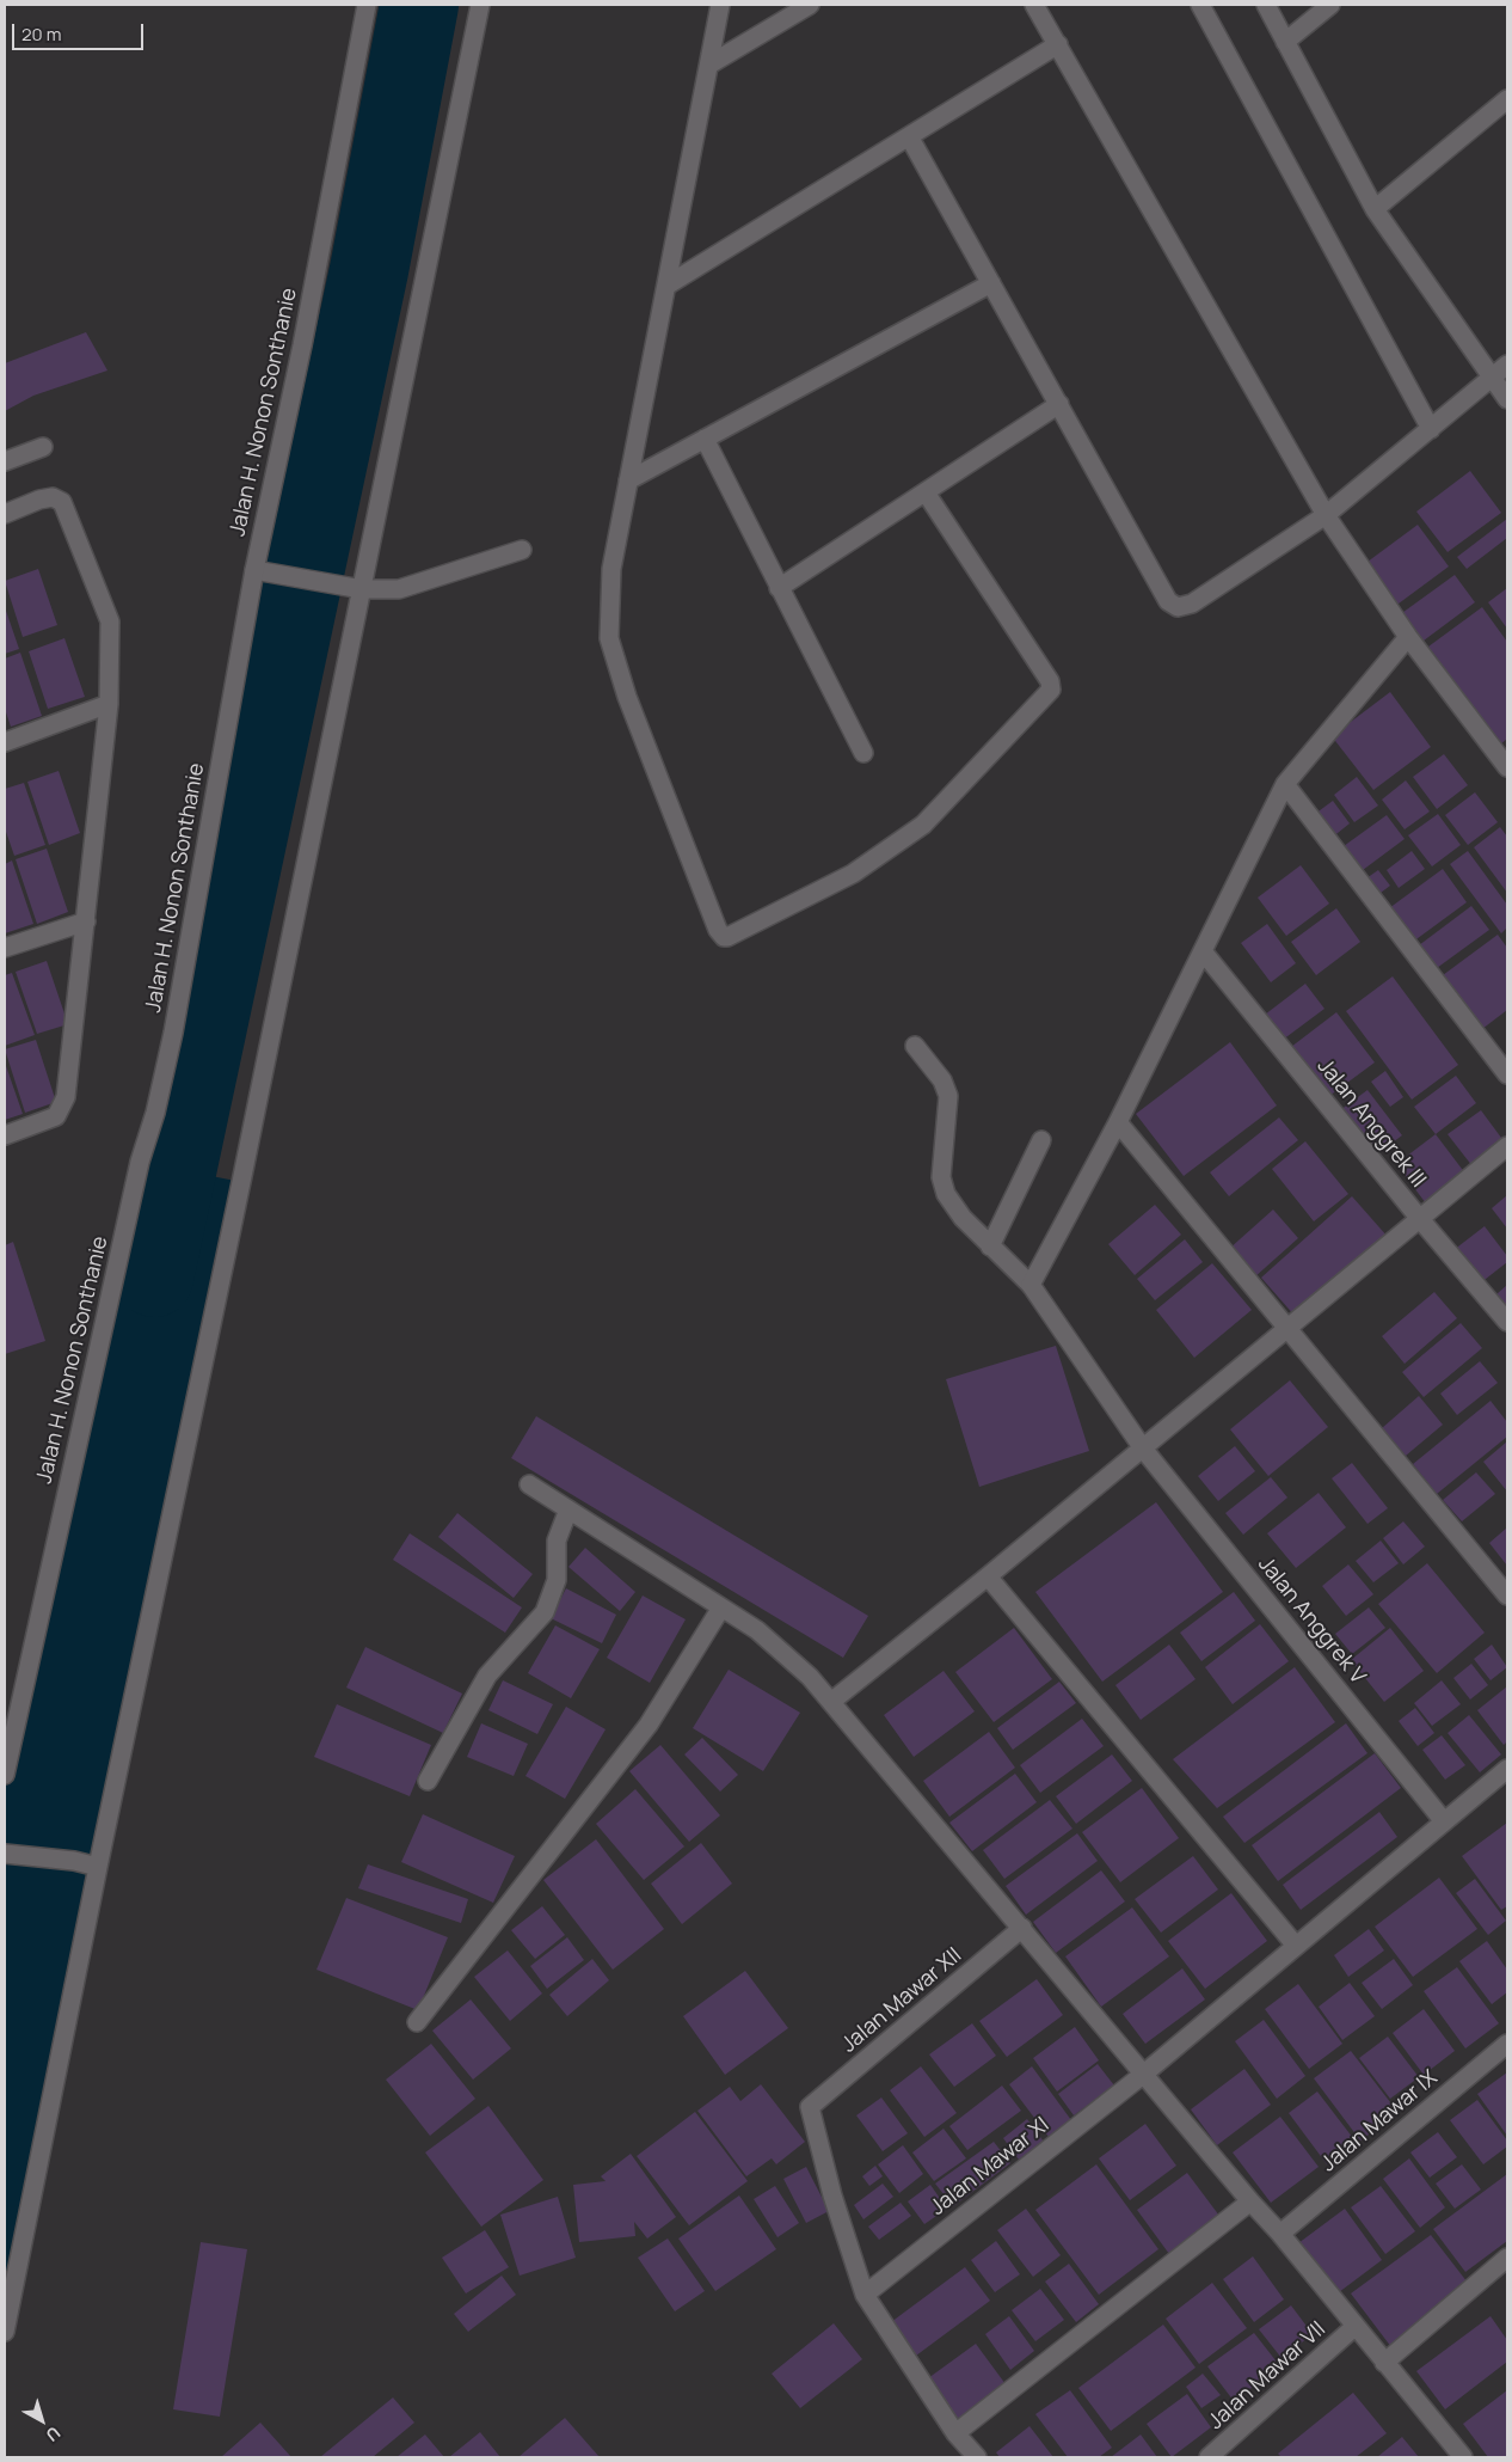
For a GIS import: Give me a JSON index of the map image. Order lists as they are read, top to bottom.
{
  "streets": {
    "street": [
      "Jalan H. Nonon Sonthanie",
      "Jalan Anggrek III",
      "Jalan Anggrek V",
      "Jalan Mawar XII",
      "Jalan Mawar IX",
      "Jalan Mawar XI",
      "Jalan Mawar VII"
    ]
  },
  "crossings": [
    ["Jalan Anggrek V", "Jalan Mawar XI"],
    ["Jalan Mawar XII", "Jalan Mawar XI"]
  ],
  "scale_bar": "20 m",
  "north": "bottom right"
}
